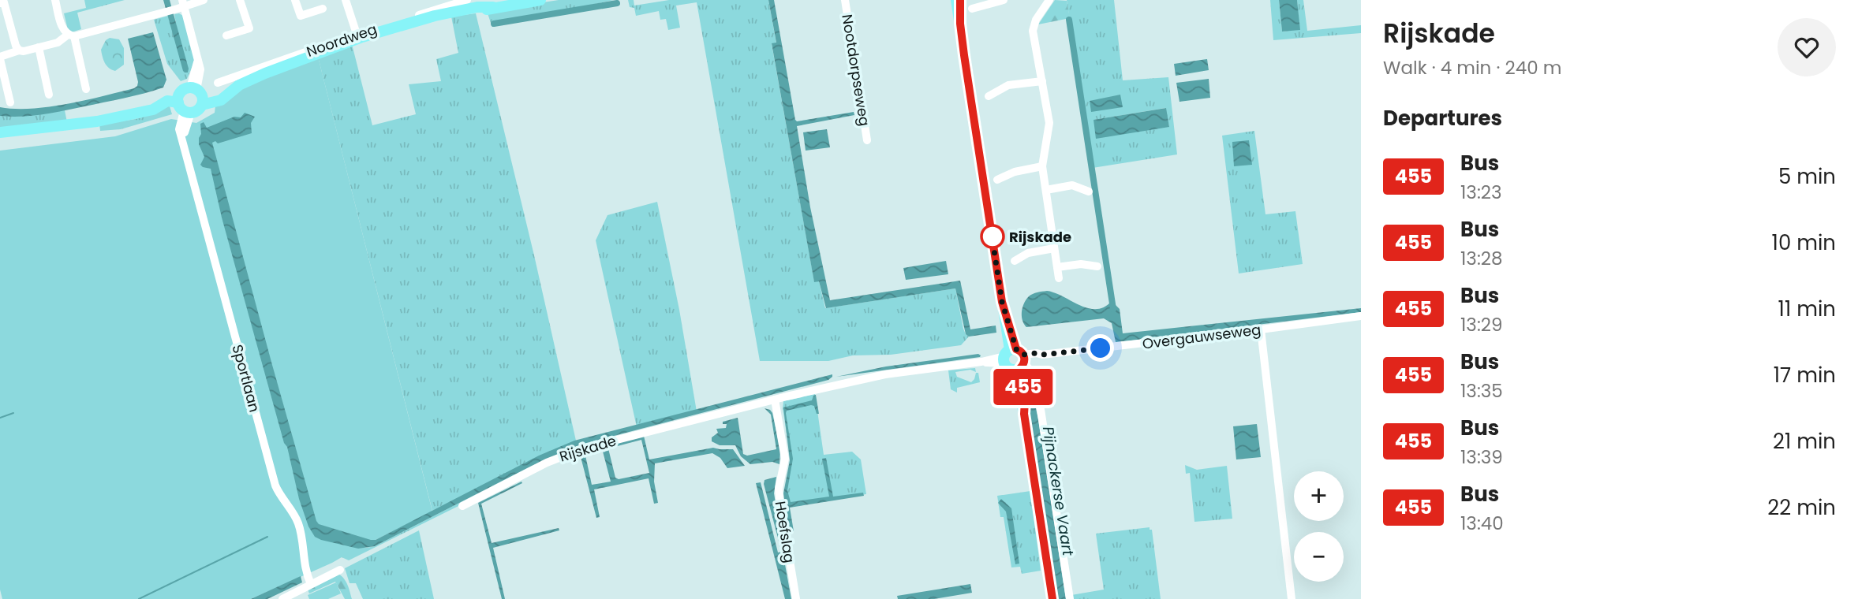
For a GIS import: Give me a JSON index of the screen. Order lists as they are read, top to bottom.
{
  "streets": {
    "main road": ["Noordweg"],
    "street": [
      "Nootdorpseweg",
      "Overgauwseweg",
      "Sportlaan",
      "Rijskade",
      "Hoefslag"
    ]
  },
  "crossings": [
    ["Overgauwseweg", "Rijskade"],
    ["Rijskade", "Hoefslag"]
  ],
  "water": ["Pijnackerse Vaart"],
  "places": ["Rijskade"],
  "lines": ["bus line 455"],
  "page": {
    "on_map": "455",
    "heading": [
      ["Rijskade", "Walk · 4 min · 240 m"],
      "Departures"
    ],
    "list": [
      {
        "mark": "455",
        "name": "Bus",
        "note": "13:23",
        "value": "5 min"
      },
      {
        "mark": "455",
        "name": "Bus",
        "note": "13:28",
        "value": "10 min"
      },
      {
        "mark": "455",
        "name": "Bus",
        "note": "13:29",
        "value": "11 min"
      },
      {
        "mark": "455",
        "name": "Bus",
        "note": "13:35",
        "value": "17 min"
      },
      {
        "mark": "455",
        "name": "Bus",
        "note": "13:39",
        "value": "21 min"
      },
      {
        "mark": "455",
        "name": "Bus",
        "note": "13:40",
        "value": "22 min"
      }
    ],
    "map_buttons": ["+", "−"]
  }
}
